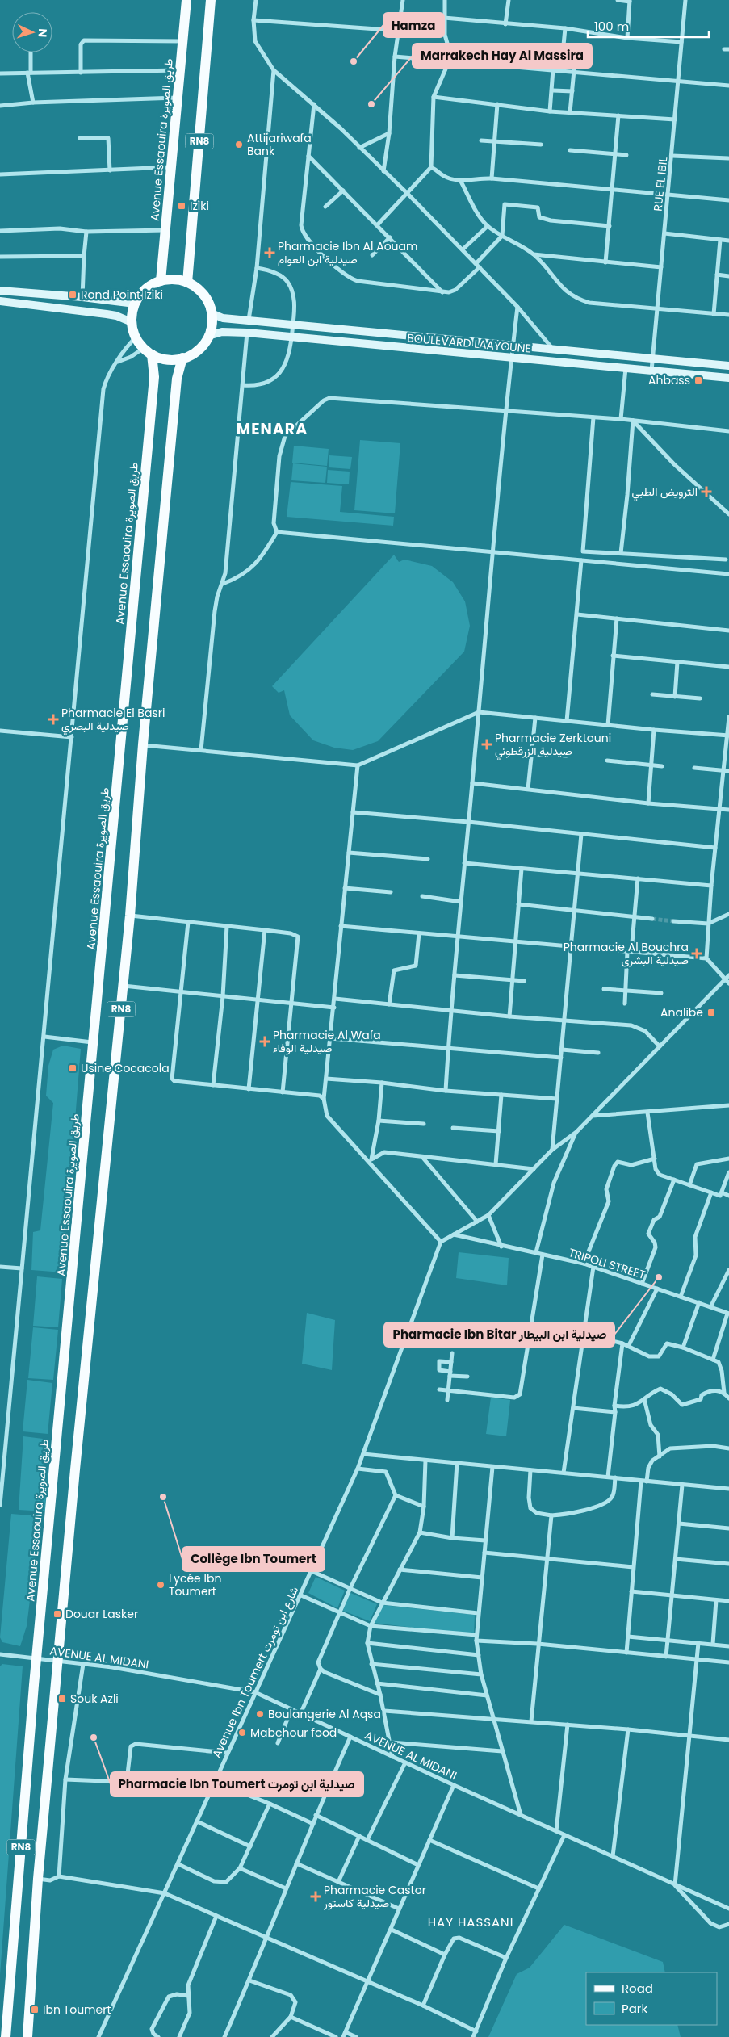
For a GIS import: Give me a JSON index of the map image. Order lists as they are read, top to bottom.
{
  "streets": {
    "main road": ["Avenue Essaouira طريق الصويرة", "RN8"],
    "street": [
      "RUE EL IBIL",
      "BOULEVARD LAAYOUNE",
      "TRIPOLI STREET",
      "AVENUE AL MIDANI",
      "Avenue Ibn Toumert شارع ابن تومرت"
    ]
  },
  "crossings": [
    ["Avenue Essaouira طريق الصويرة", "RN8"],
    ["Avenue Essaouira طريق الصويرة", "BOULEVARD LAAYOUNE"],
    ["Avenue Essaouira طريق الصويرة", "AVENUE AL MIDANI"],
    ["RN8", "BOULEVARD LAAYOUNE"],
    ["RN8", "AVENUE AL MIDANI"],
    ["RUE EL IBIL", "BOULEVARD LAAYOUNE"],
    ["AVENUE AL MIDANI", "Avenue Ibn Toumert شارع ابن تومرت"]
  ],
  "districts": ["MENARA", "HAY HASSANI"],
  "places": {
    "other": [
      "Hamza",
      "Marrakech Hay Al Massira",
      "Attijariwafa Bank",
      "Pharmacie Ibn Bitar صيدلية ابن البيطار",
      "Collège Ibn Toumert",
      "Lycée Ibn Toumert",
      "Boulangerie Al Aqsa",
      "Mabchour food",
      "Pharmacie Ibn Toumert صيدلية ابن تومرت"
    ],
    "transit": [
      "Iziki",
      "Rond Point Iziki",
      "Ahbass",
      "Analibe",
      "Usine Cocacola",
      "Douar Lasker",
      "Souk Azli",
      "Ibn Toumert"
    ],
    "health": [
      "Pharmacie Ibn Al Aouam صيدلية ابن العوام",
      "الترويض الطبي",
      "Pharmacie El Basri صيدلية البصري",
      "Pharmacie Zerktouni صيدلية الزرقطوني",
      "Pharmacie Al Bouchra صيدلية البشرى",
      "Pharmacie Al Wafa صيدلية الوفاء",
      "Pharmacie Castor صيدلية كاستور"
    ]
  },
  "legend": ["Road", "Park"],
  "scale_bar": "100 m",
  "north": "right"
}
